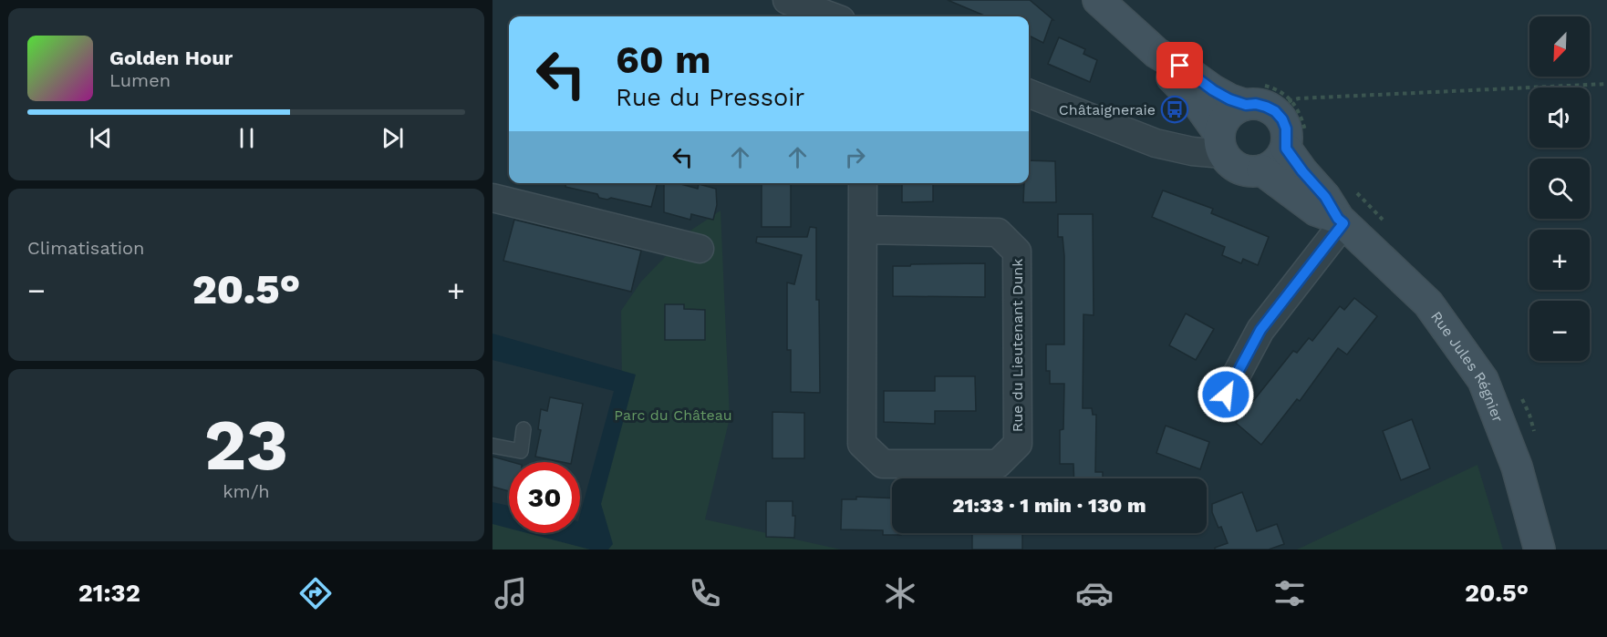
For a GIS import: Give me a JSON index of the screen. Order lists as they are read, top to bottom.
{
  "streets": {
    "street": ["Rue du Lieutenant Dunk", "Rue Jules Régnier"]
  },
  "parks": ["Parc du Château"],
  "places": {
    "bus stop": ["Châtaigneraie"]
  },
  "north": "bottom left",
  "page": {
    "map_buttons": ["+", "−"],
    "turn": ["60 m", "Rue du Pressoir"],
    "song": ["Golden Hour", "Lumen"],
    "tile": [
      "Climatisation",
      ["23", "km/h"]
    ],
    "heat": ["−", "20.5°", "+"],
    "limit": "30",
    "trip": "21:33 · 1 min · 130 m",
    "tabs": ["21:32", "20.5°"]
  }
}
